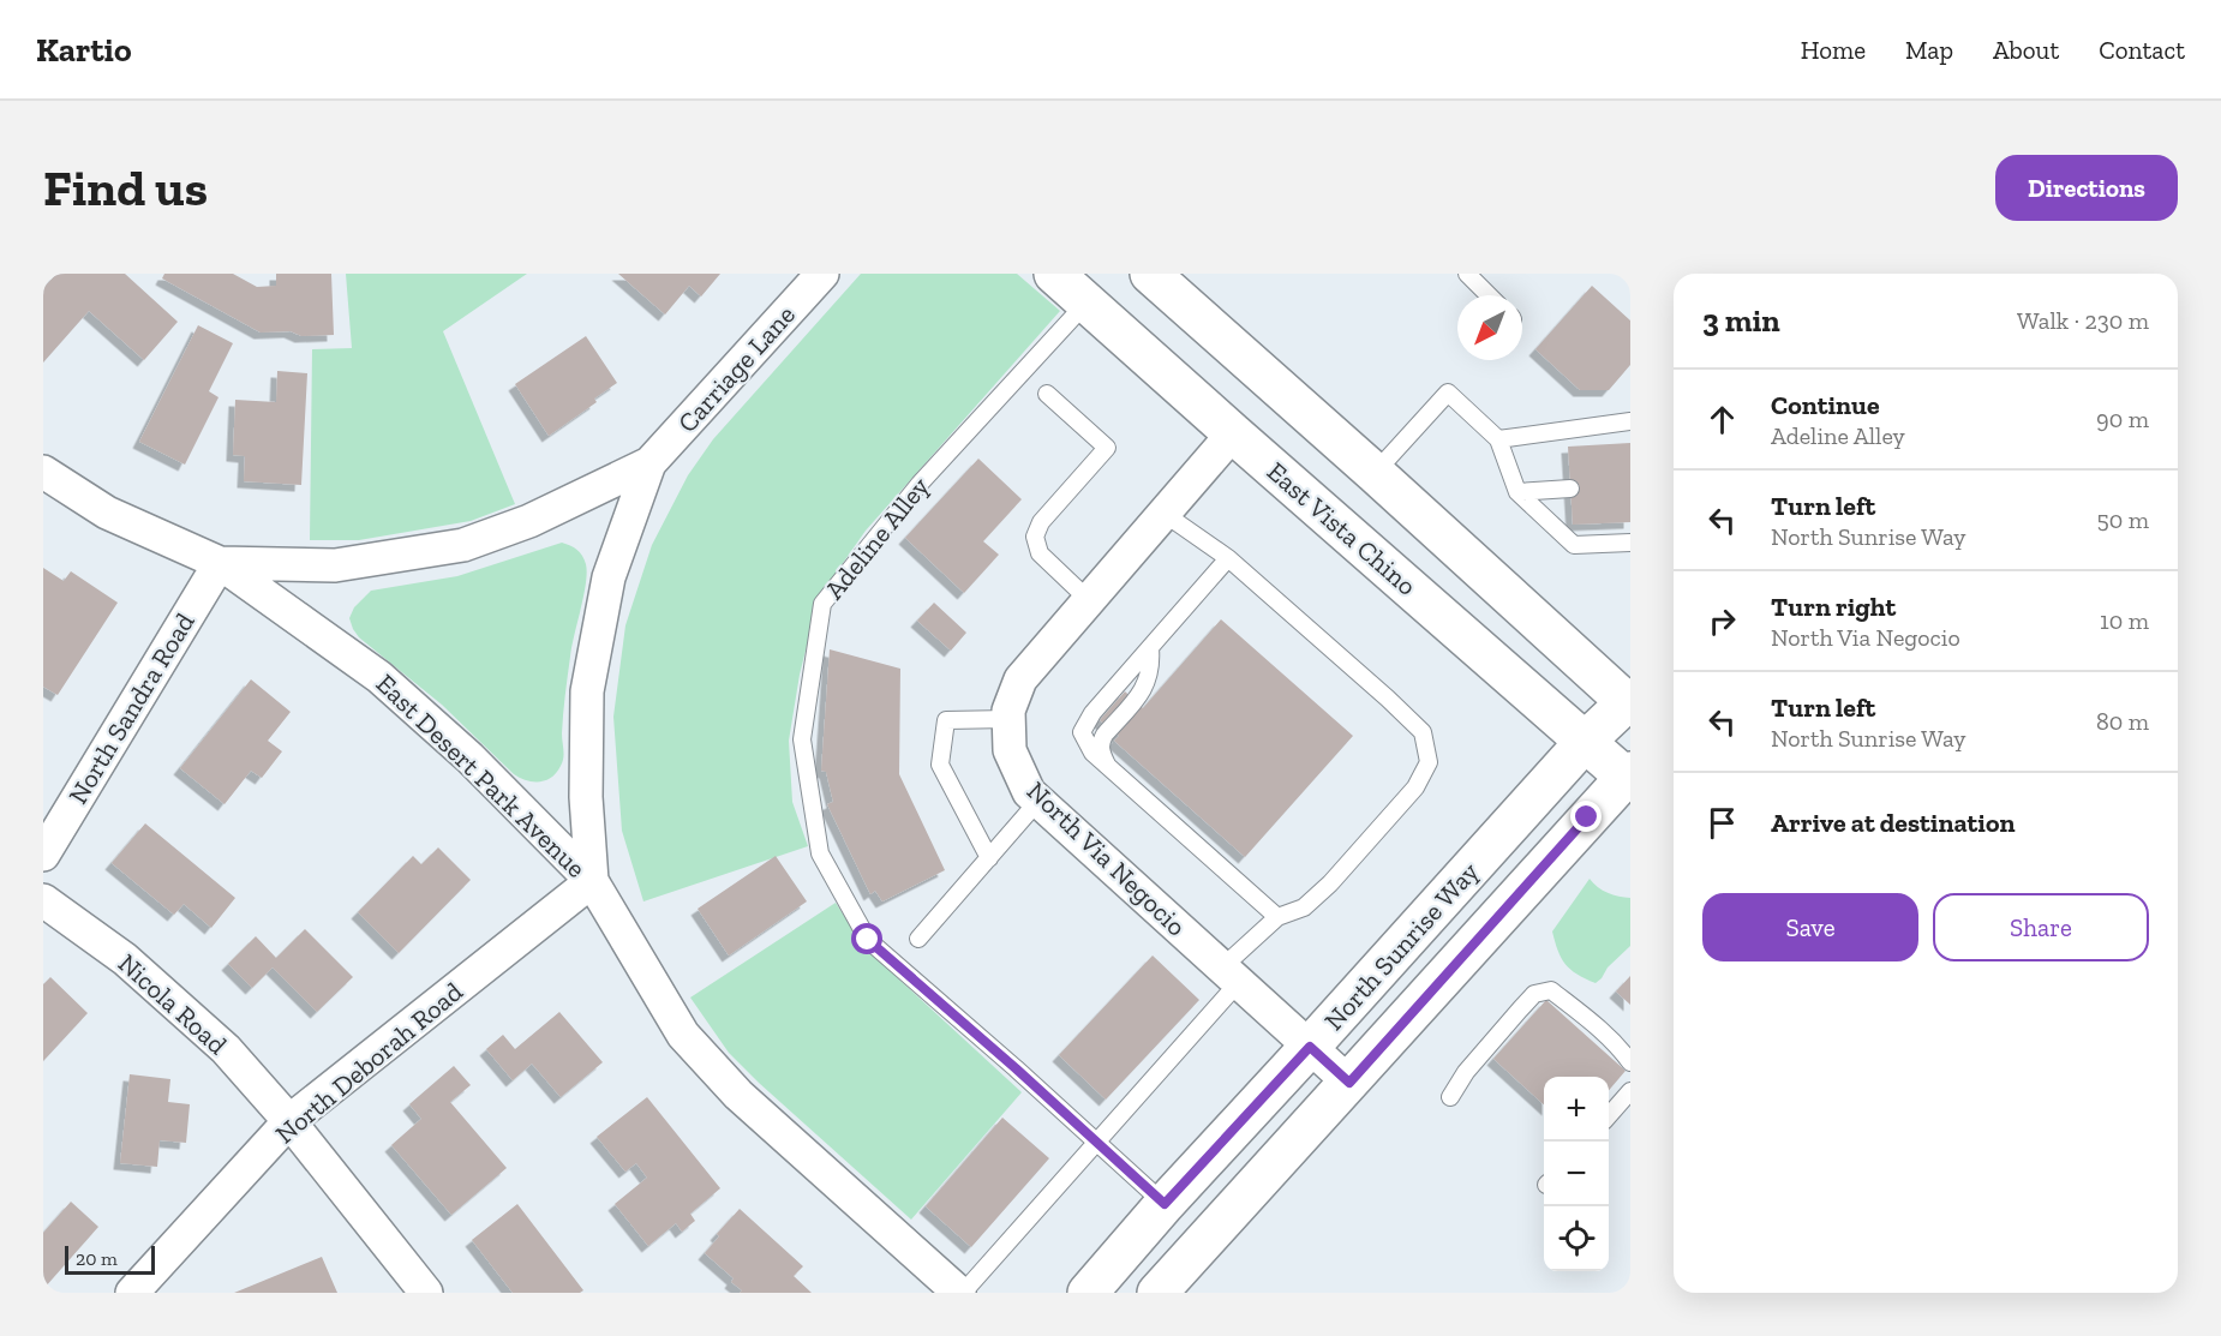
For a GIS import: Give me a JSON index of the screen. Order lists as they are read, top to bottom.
{
  "streets": {
    "main road": ["East Vista Chino", "North Sunrise Way"],
    "street": [
      "Carriage Lane",
      "North Sandra Road",
      "East Desert Park Avenue",
      "North Via Negocio",
      "Nicola Road",
      "North Deborah Road"
    ],
    "lane": ["Adeline Alley"]
  },
  "crossings": [
    ["East Vista Chino", "Adeline Alley"],
    ["East Vista Chino", "North Via Negocio"],
    ["East Vista Chino", "North Sunrise Way"],
    ["Adeline Alley", "North Sunrise Way"],
    ["North Sandra Road", "East Desert Park Avenue"],
    ["East Desert Park Avenue", "North Deborah Road"],
    ["North Via Negocio", "North Sunrise Way"],
    ["Nicola Road", "North Deborah Road"]
  ],
  "scale_bar": "20 m",
  "north": "bottom left",
  "page": {
    "header": "Kartio",
    "nav": [
      "Home",
      "Map",
      "About",
      "Contact"
    ],
    "buttons": [
      "Directions",
      ["Save", "Share"]
    ],
    "title": "Find us",
    "heading": ["3 min", "Walk · 230 m"],
    "list": [
      ["Continue", "Adeline Alley", "90 m"],
      ["Turn left", "North Sunrise Way", "50 m"],
      ["Turn right", "North Via Negocio", "10 m"],
      ["Turn left", "North Sunrise Way", "80 m"],
      "Arrive at destination"
    ],
    "map_buttons": ["+", "−"],
    "scale": "20 m"
  }
}
